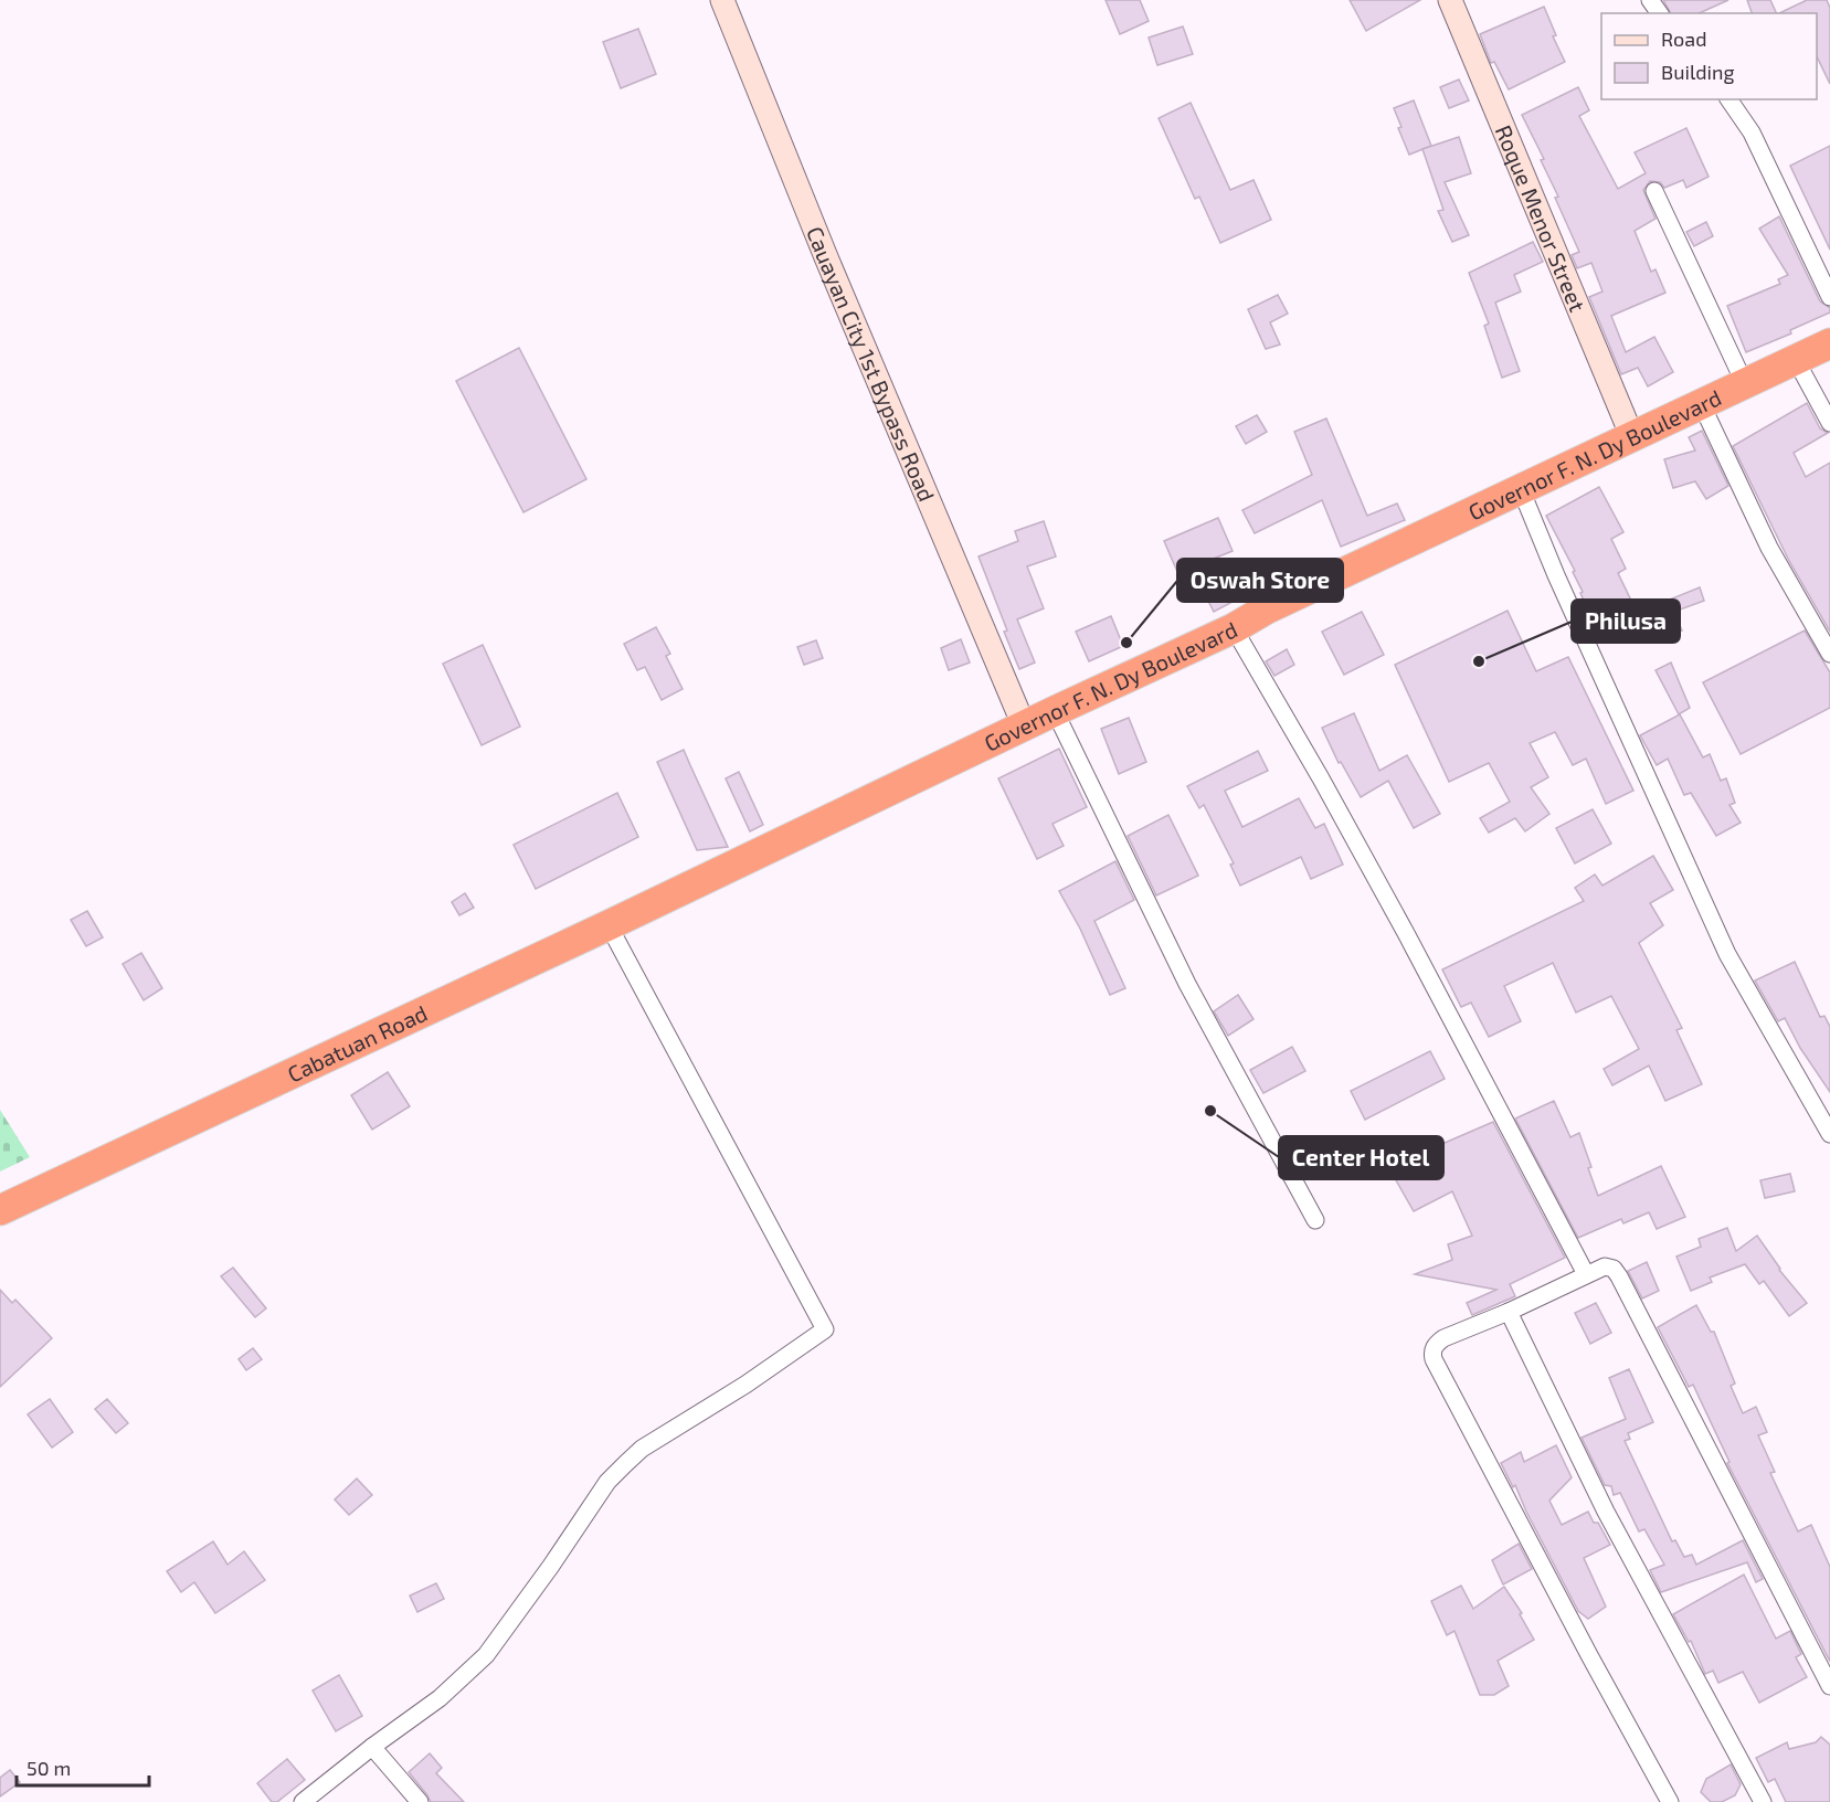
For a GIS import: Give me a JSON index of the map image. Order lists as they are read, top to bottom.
{
  "streets": {
    "highway": ["Governor F. N. Dy Boulevard", "Cabatuan Road"],
    "main road": ["Roque Menor Street", "Cauayan City 1st Bypass Road"]
  },
  "crossings": [
    ["Roque Menor Street", "Governor F. N. Dy Boulevard"],
    ["Cauayan City 1st Bypass Road", "Governor F. N. Dy Boulevard"],
    ["Governor F. N. Dy Boulevard", "Cabatuan Road"]
  ],
  "places": ["Oswah Store", "Philusa", "Center Hotel"],
  "legend": ["Road", "Building"],
  "scale_bar": "50 m"
}
